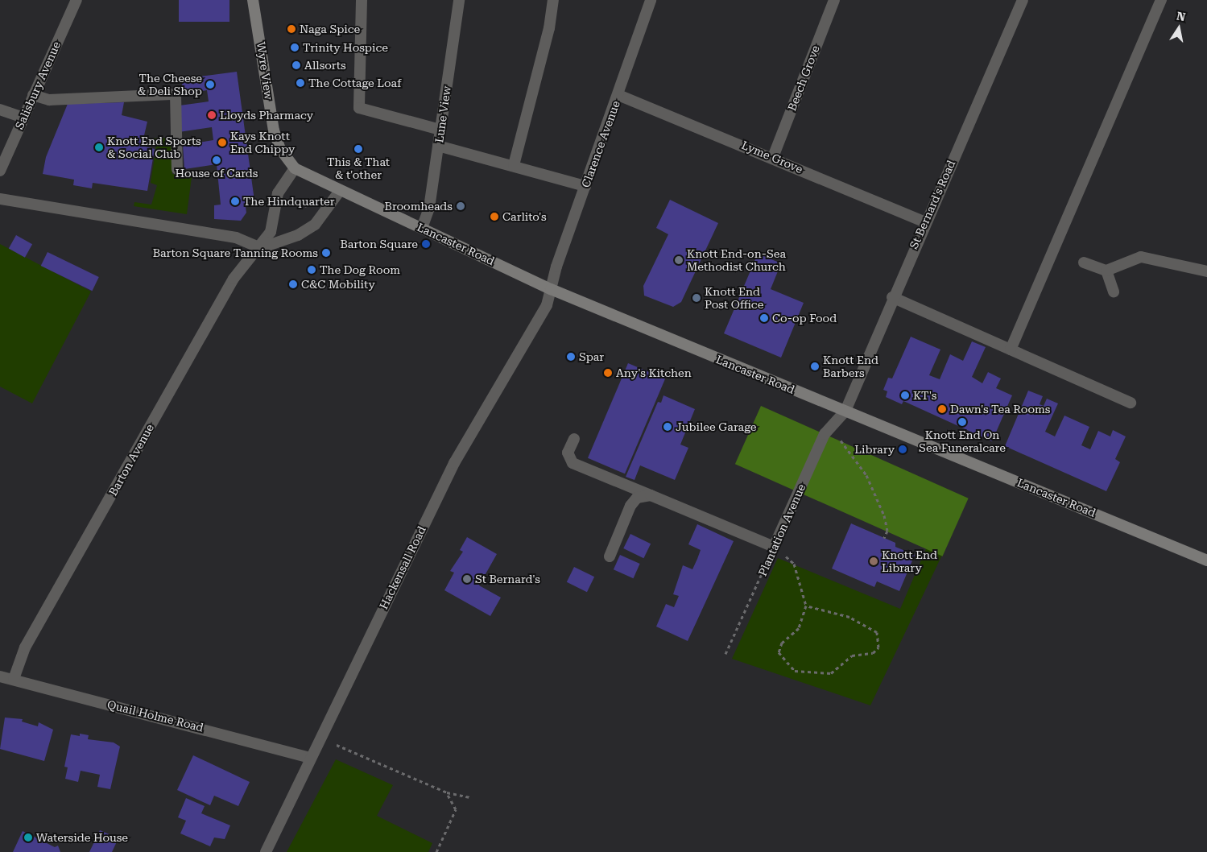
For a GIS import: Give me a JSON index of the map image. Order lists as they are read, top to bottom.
{
  "streets": {
    "main road": ["Wyre View", "Lancaster Road"],
    "street": [
      "Beech Grove",
      "Salisbury Avenue",
      "Lune View",
      "Clarence Avenue",
      "Lyme Grove",
      "St Bernard's Road",
      "Barton Avenue",
      "Plantation Avenue",
      "Hackensall Road",
      "Quail Holme Road"
    ]
  },
  "crossings": [
    ["Wyre View", "Lancaster Road"],
    ["Beech Grove", "Lyme Grove"],
    ["Lune View", "Lancaster Road"],
    ["Clarence Avenue", "Lyme Grove"],
    ["Clarence Avenue", "Lancaster Road"],
    ["Clarence Avenue", "Hackensall Road"],
    ["Lyme Grove", "St Bernard's Road"],
    ["St Bernard's Road", "Lancaster Road"],
    ["St Bernard's Road", "Plantation Avenue"],
    ["Lancaster Road", "Plantation Avenue"],
    ["Lancaster Road", "Hackensall Road"],
    ["Barton Avenue", "Quail Holme Road"],
    ["Hackensall Road", "Quail Holme Road"]
  ],
  "places": [
    "Naga Spice",
    "Trinity Hospice",
    "Allsorts",
    "The Cottage Loaf",
    "The Cheese & Deli Shop",
    "Lloyds Pharmacy",
    "Kays Knott End Chippy",
    "Knott End Sports & Social Club",
    "This & That & t'other",
    "House of Cards",
    "The Hindquarter",
    "Broomheads",
    "Carlito's",
    "Barton Square",
    "Barton Square Tanning Rooms",
    "Knott End-on-Sea Methodist Church",
    "The Dog Room",
    "C&C Mobility",
    "Knott End Post Office",
    "Co-op Food",
    "Spar",
    "Knott End Barbers",
    "Any's Kitchen",
    "KT's",
    "Dawn's Tea Rooms",
    "Knott End On Sea Funeralcare",
    "Jubilee Garage",
    "Library",
    "Knott End Library",
    "St Bernard's",
    "Waterside House"
  ],
  "north": "top"
}
